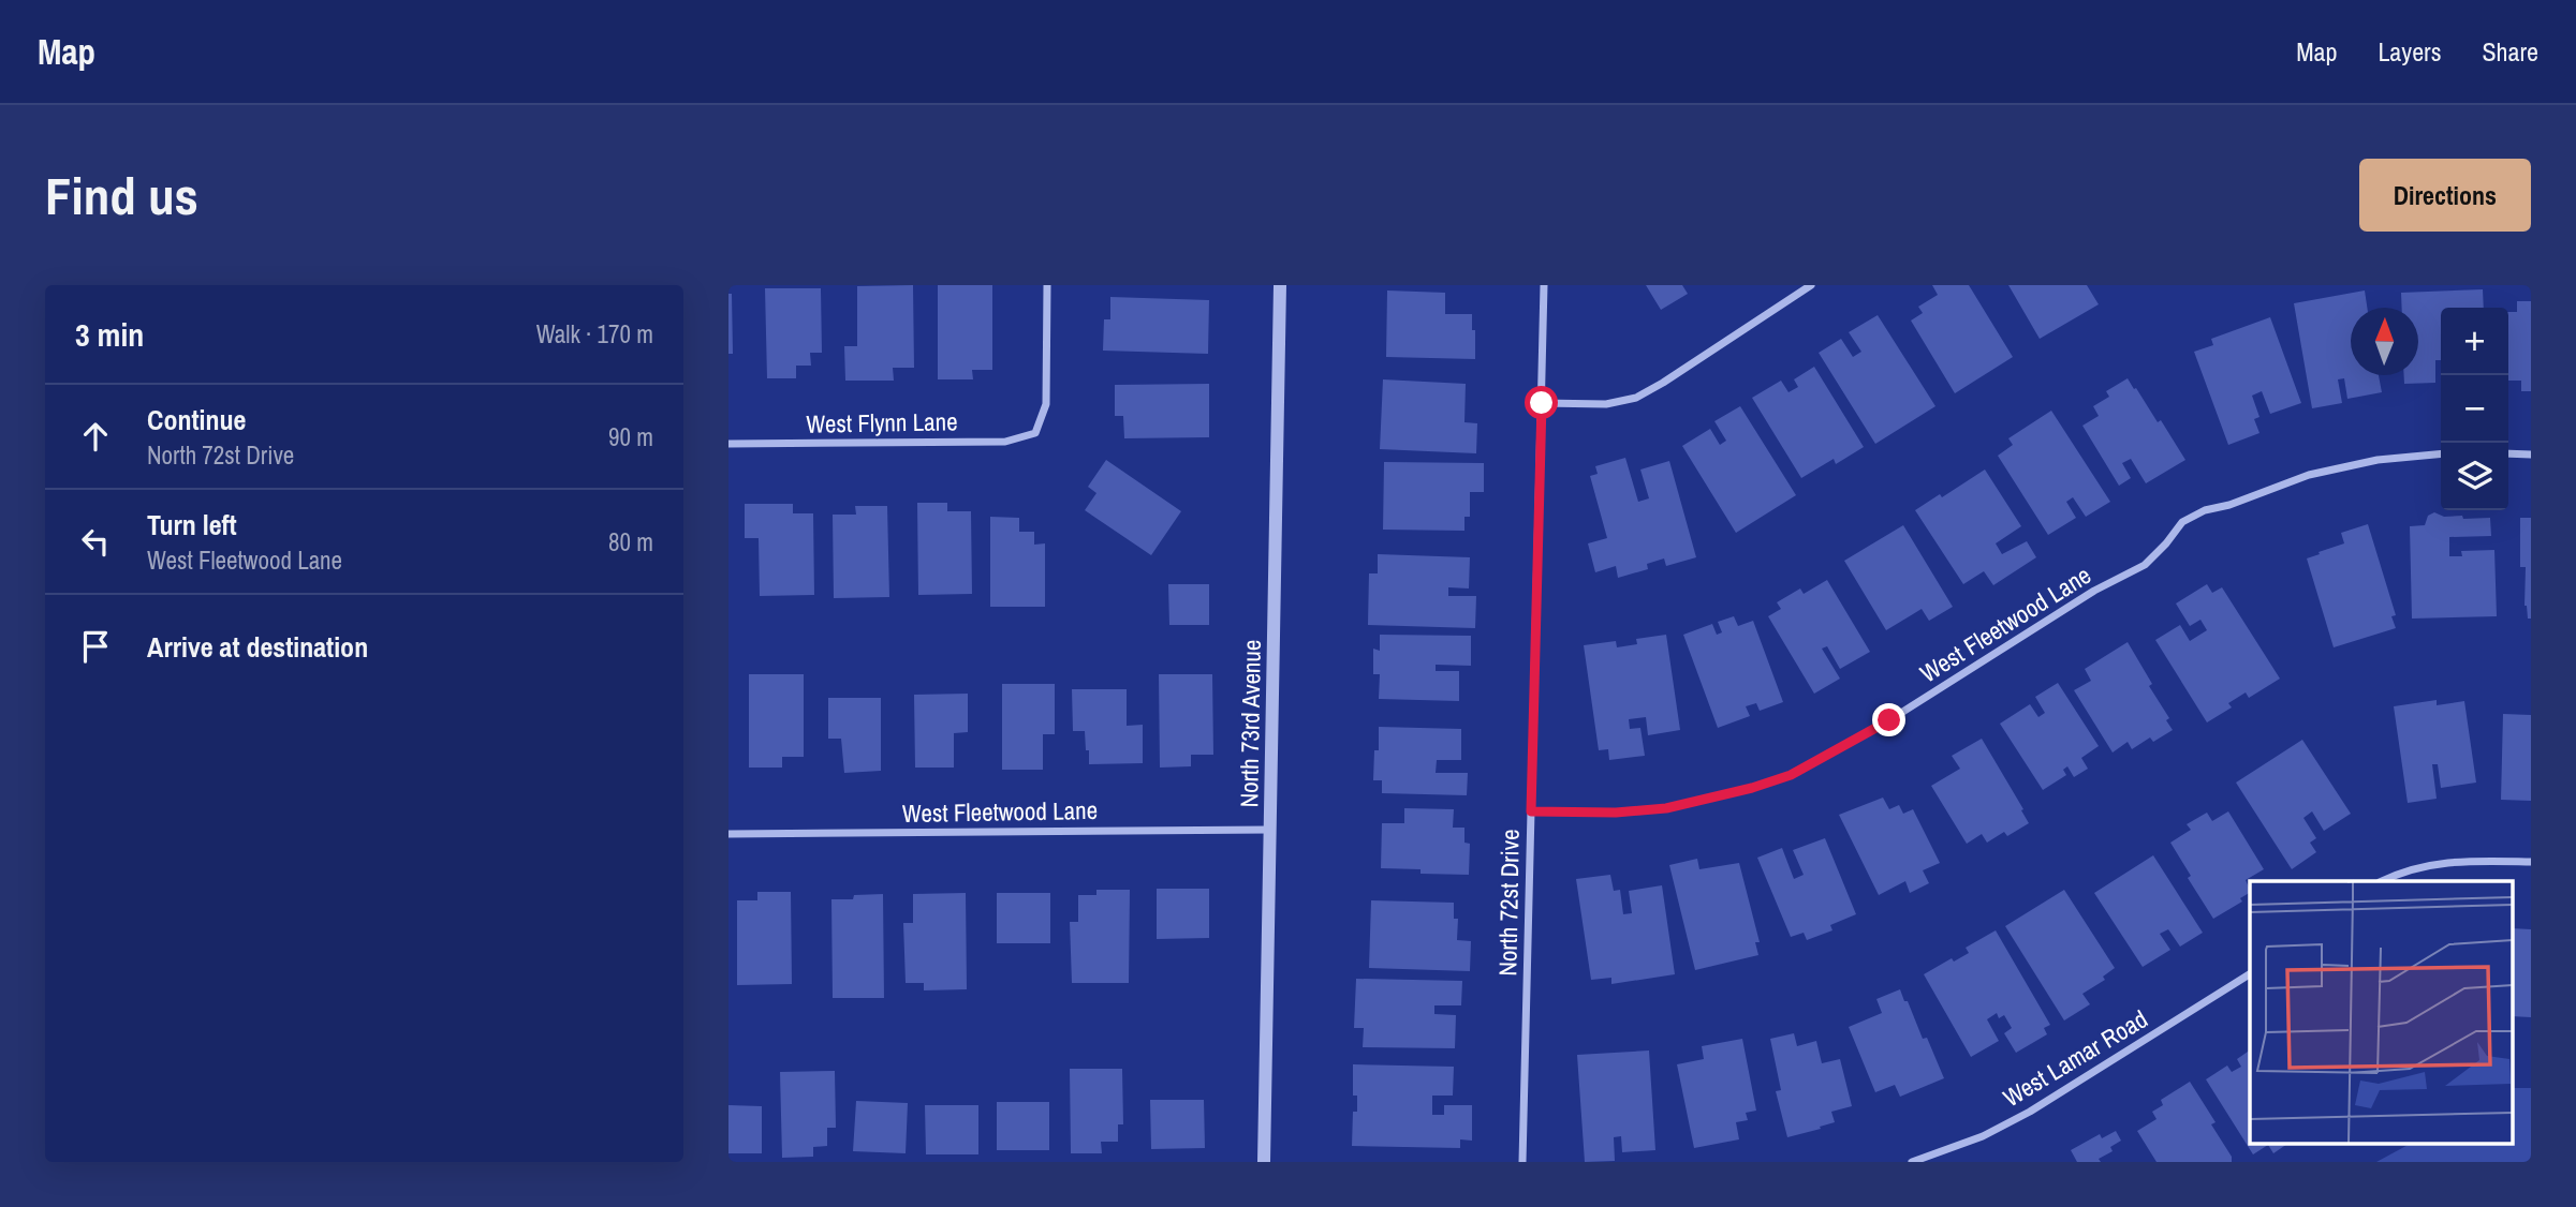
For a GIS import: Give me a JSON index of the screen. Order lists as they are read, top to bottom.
{
  "streets": {
    "street": [
      "West Flynn Lane",
      "West Fleetwood Lane",
      "North 73rd Avenue",
      "North 72st Drive",
      "West Lamar Road"
    ]
  },
  "crossings": [
    ["West Fleetwood Lane", "North 73rd Avenue"],
    ["West Fleetwood Lane", "North 72st Drive"]
  ],
  "north": "top",
  "page": {
    "header": "Map",
    "nav": ["Map", "Layers", "Share"],
    "buttons": "Directions",
    "title": "Find us",
    "heading": ["3 min", "Walk · 170 m"],
    "map_buttons": ["+", "−"],
    "list": [
      ["Continue", "North 72st Drive", "90 m"],
      ["Turn left", "West Fleetwood Lane", "80 m"],
      "Arrive at destination"
    ]
  }
}
